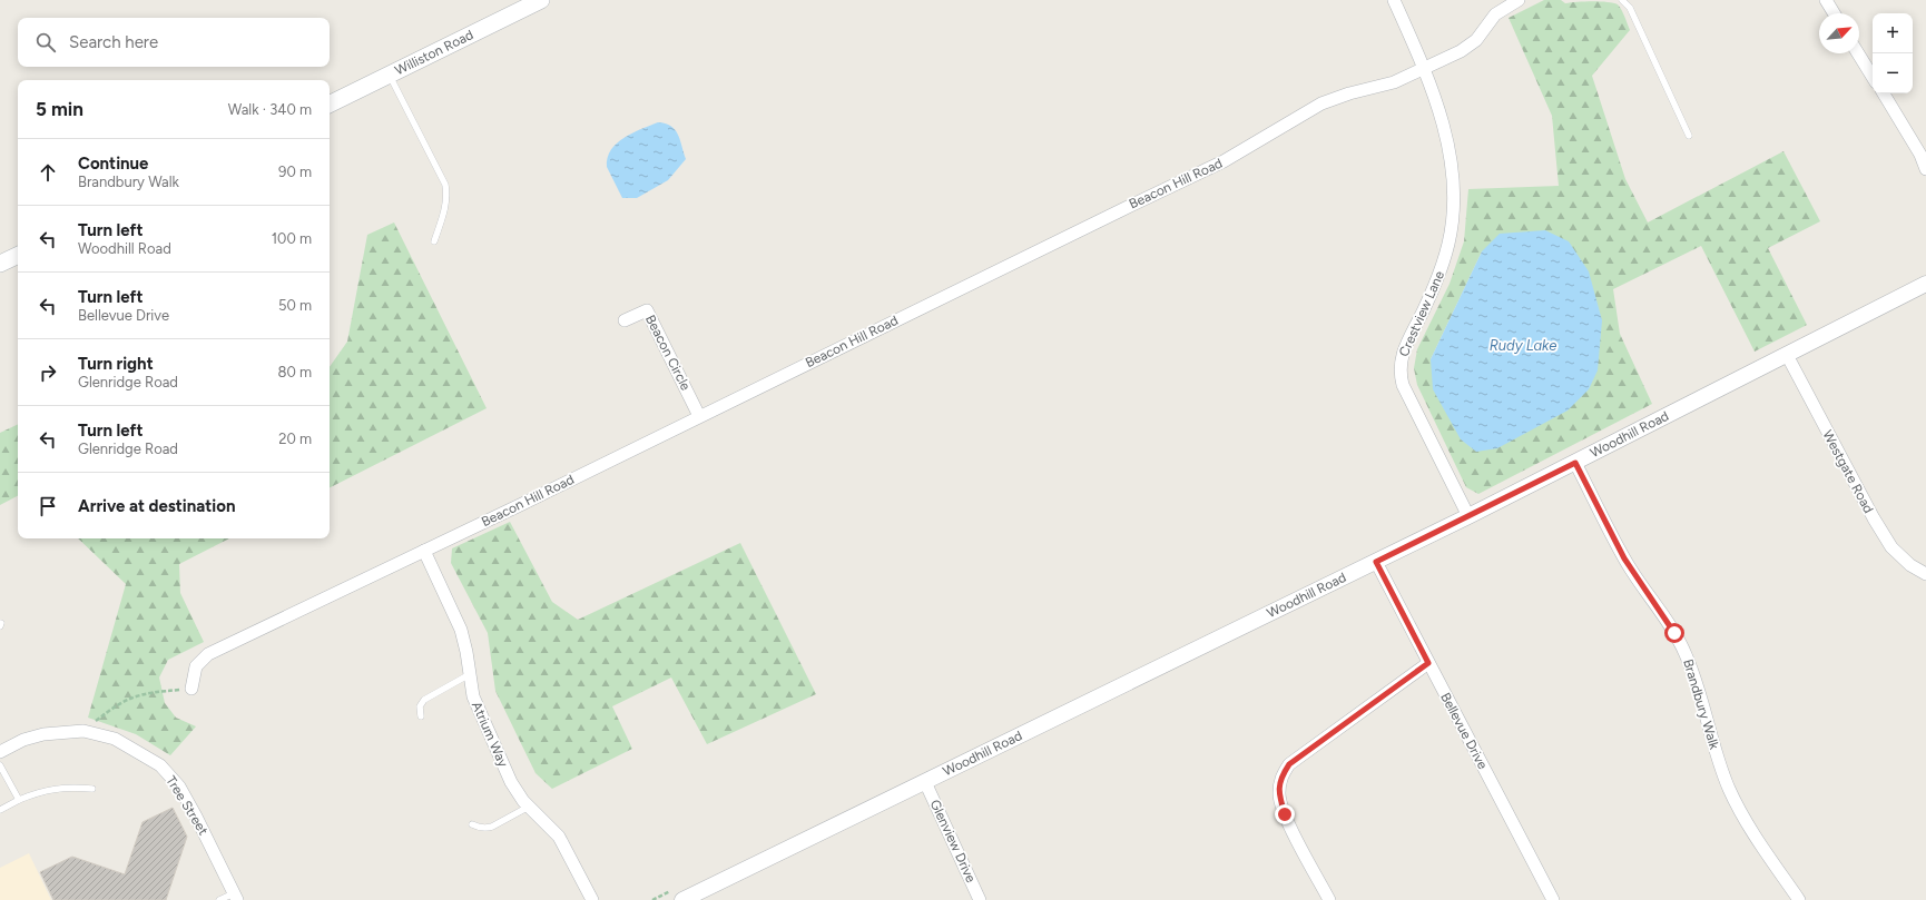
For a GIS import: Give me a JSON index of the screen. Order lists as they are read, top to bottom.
{
  "streets": {
    "main road": ["Williston Road"],
    "street": [
      "Beacon Hill Road",
      "Crestview Lane",
      "Beacon Circle",
      "Woodhill Road",
      "Westgate Road",
      "Brandbury Walk",
      "Bellevue Drive",
      "Atrium Way",
      "Tree Street",
      "Glenview Drive"
    ]
  },
  "crossings": [
    ["Beacon Hill Road", "Crestview Lane"],
    ["Beacon Hill Road", "Beacon Circle"],
    ["Beacon Hill Road", "Atrium Way"],
    ["Crestview Lane", "Woodhill Road"],
    ["Woodhill Road", "Westgate Road"],
    ["Woodhill Road", "Brandbury Walk"],
    ["Woodhill Road", "Bellevue Drive"],
    ["Woodhill Road", "Glenview Drive"]
  ],
  "water": ["Rudy Lake"],
  "north": "top right",
  "page": {
    "map_buttons": ["+", "−"],
    "search": "Search here",
    "heading": ["5 min", "Walk · 340 m"],
    "list": [
      ["Continue", "Brandbury Walk", "90 m"],
      ["Turn left", "Woodhill Road", "100 m"],
      ["Turn left", "Bellevue Drive", "50 m"],
      ["Turn right", "Glenridge Road", "80 m"],
      ["Turn left", "Glenridge Road", "20 m"],
      "Arrive at destination"
    ]
  }
}
